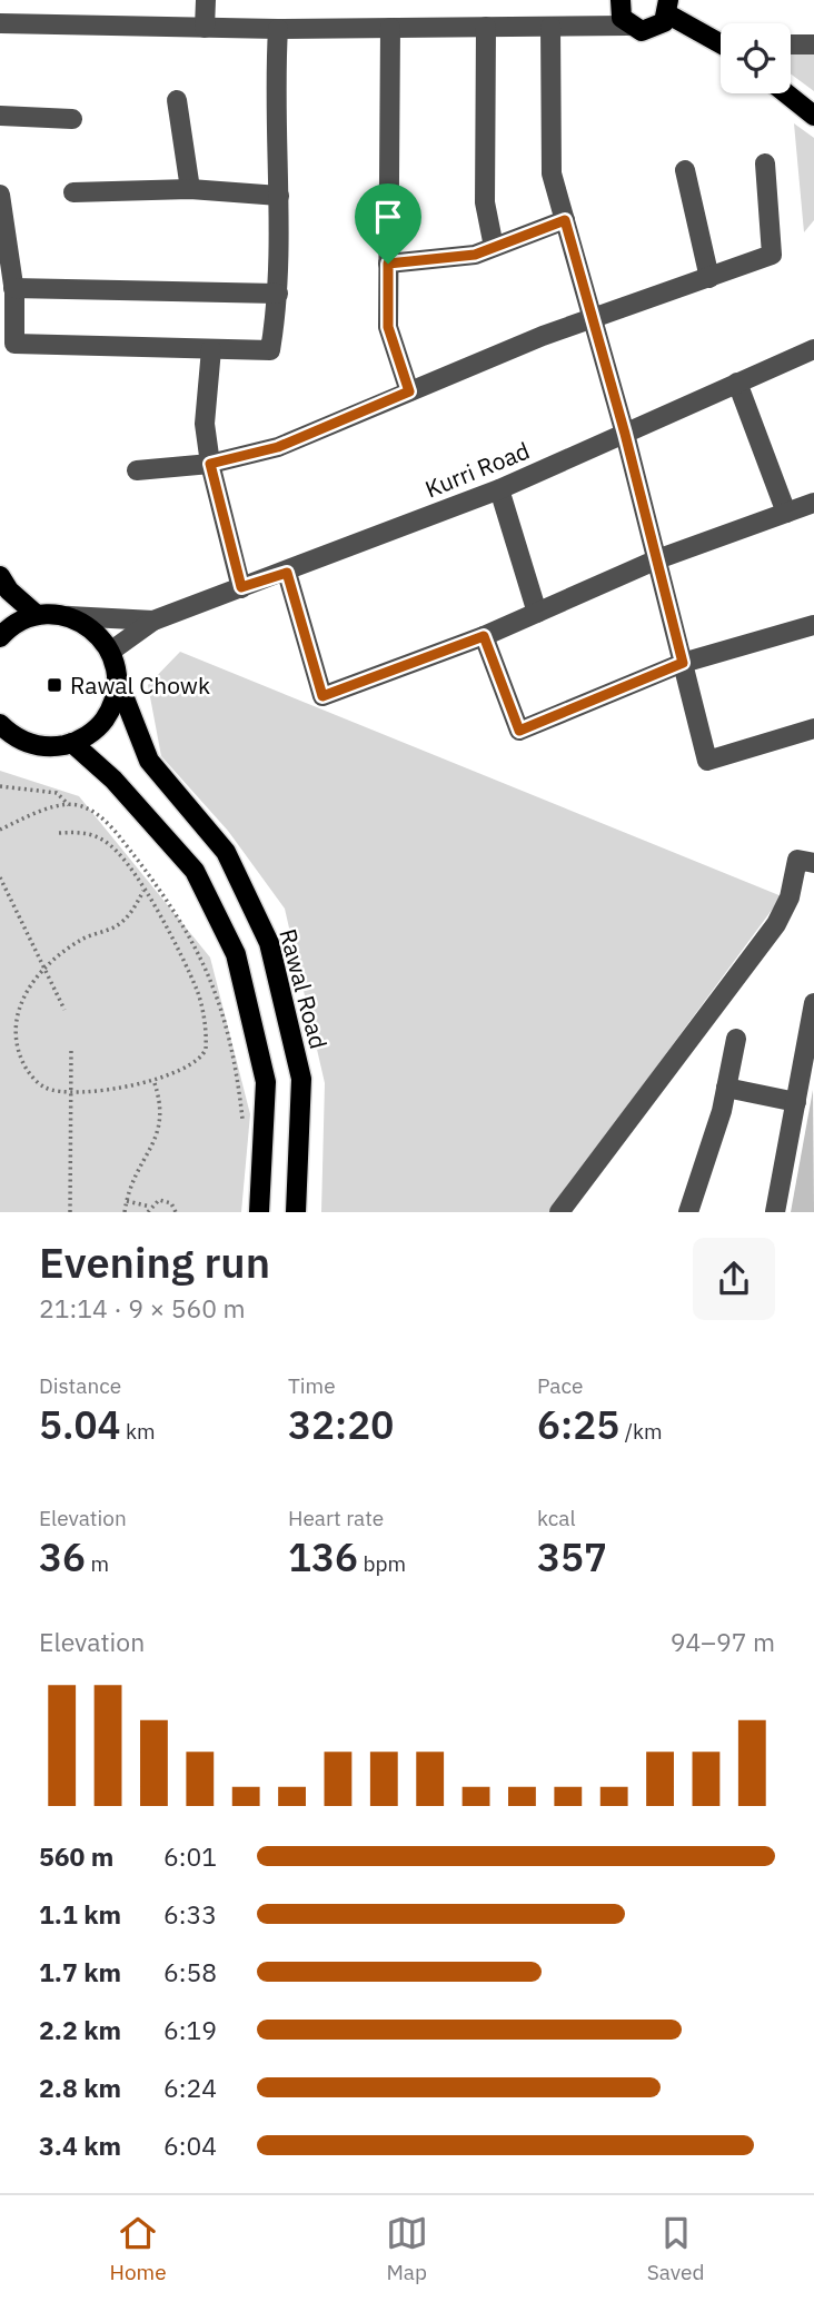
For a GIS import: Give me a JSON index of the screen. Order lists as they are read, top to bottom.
{
  "streets": {
    "main road": ["Rawal Road"],
    "street": ["Kurri Road"]
  },
  "places": {
    "transit": ["Rawal Chowk"]
  },
  "page": {
    "heading": ["Evening run", "21:14 · 9 × 560 m"],
    "stats": [
      ["Distance", "5.04 km"],
      ["Time", "32:20"],
      ["Pace", "6:25 /km"],
      ["Elevation", "36 m"],
      ["Heart rate", "136 bpm"],
      ["kcal", "357"]
    ],
    "chart": ["Elevation", "94–97 m"],
    "list": [
      {
        "name": "560 m",
        "note": "6:01"
      },
      {
        "name": "1.1 km",
        "note": "6:33"
      },
      {
        "name": "1.7 km",
        "note": "6:58"
      },
      {
        "name": "2.2 km",
        "note": "6:19"
      },
      {
        "name": "2.8 km",
        "note": "6:24"
      },
      {
        "name": "3.4 km",
        "note": "6:04"
      }
    ],
    "tabs": ["Home", "Map", "Saved"]
  }
}
